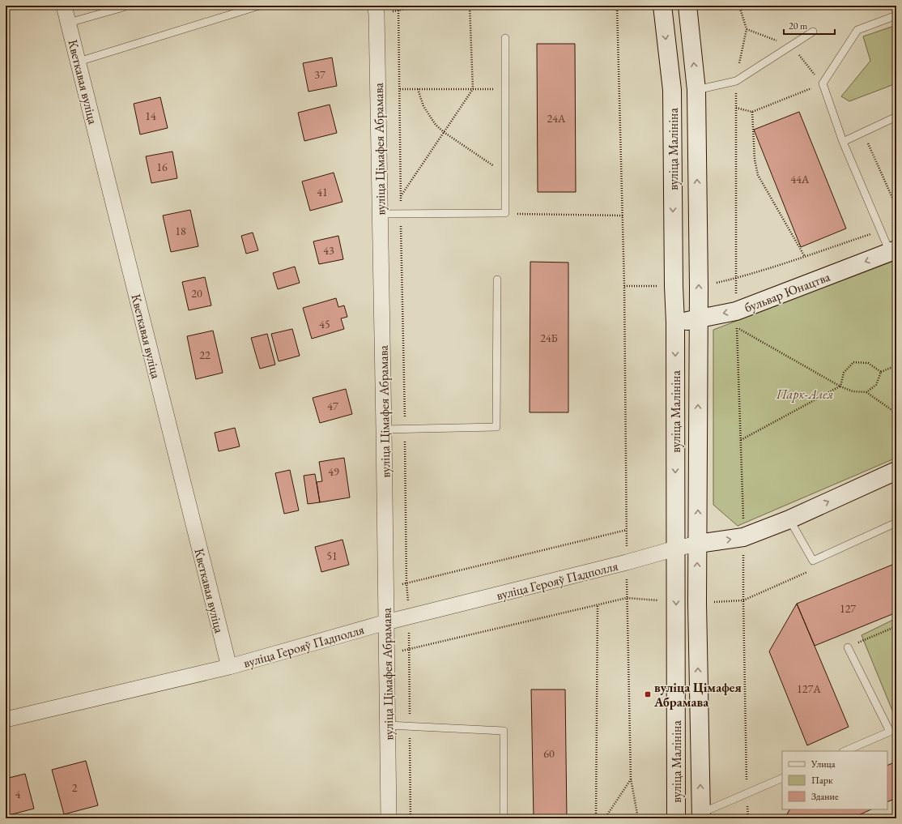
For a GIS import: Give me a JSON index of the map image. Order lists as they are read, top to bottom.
{
  "streets": {
    "main road": ["вуліца Малініна", "бульвар Юнацтва"],
    "street": ["Кветкавая вуліца", "вуліца Цімафея Абрамава", "вуліца Герояў Падполля"]
  },
  "crossings": [
    ["Кветкавая вуліца", "вуліца Герояў Падполля"],
    ["вуліца Цімафея Абрамава", "вуліца Герояў Падполля"],
    ["вуліца Малініна", "бульвар Юнацтва"],
    ["вуліца Малініна", "вуліца Герояў Падполля"]
  ],
  "one_way": ["бульвар Юнацтва"],
  "parks": ["Парк-Алея"],
  "places": {
    "transit": ["вуліца Цімафея Абрамава"]
  },
  "house_numbers": [
    "37",
    "14",
    "24А",
    "16",
    "44А",
    "41",
    "18",
    "43",
    "20",
    "45",
    "24Б",
    "22",
    "47",
    "49",
    "51",
    "127",
    "127А",
    "60",
    "2",
    "4"
  ],
  "legend": ["Улица", "Парк", "Здание"],
  "scale_bar": "20 m"
}
